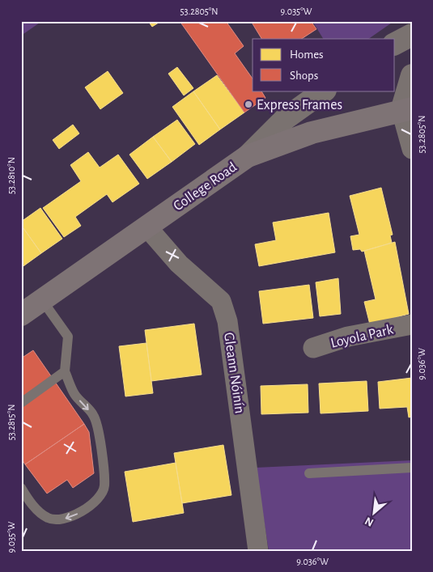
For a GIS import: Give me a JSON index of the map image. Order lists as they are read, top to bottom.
{
  "streets": {
    "main road": ["College Road"],
    "street": ["Loyola Park", "Gleann Nóinín"]
  },
  "crossings": [
    ["College Road", "Gleann Nóinín"]
  ],
  "places": ["Express Frames"],
  "legend": ["Homes", "Shops"],
  "north": "bottom left",
  "coordinates": [
    "53.2805°N",
    "9.035°W",
    "53.2810°N",
    "9.036°W",
    "53.2815°N"
  ]
}
